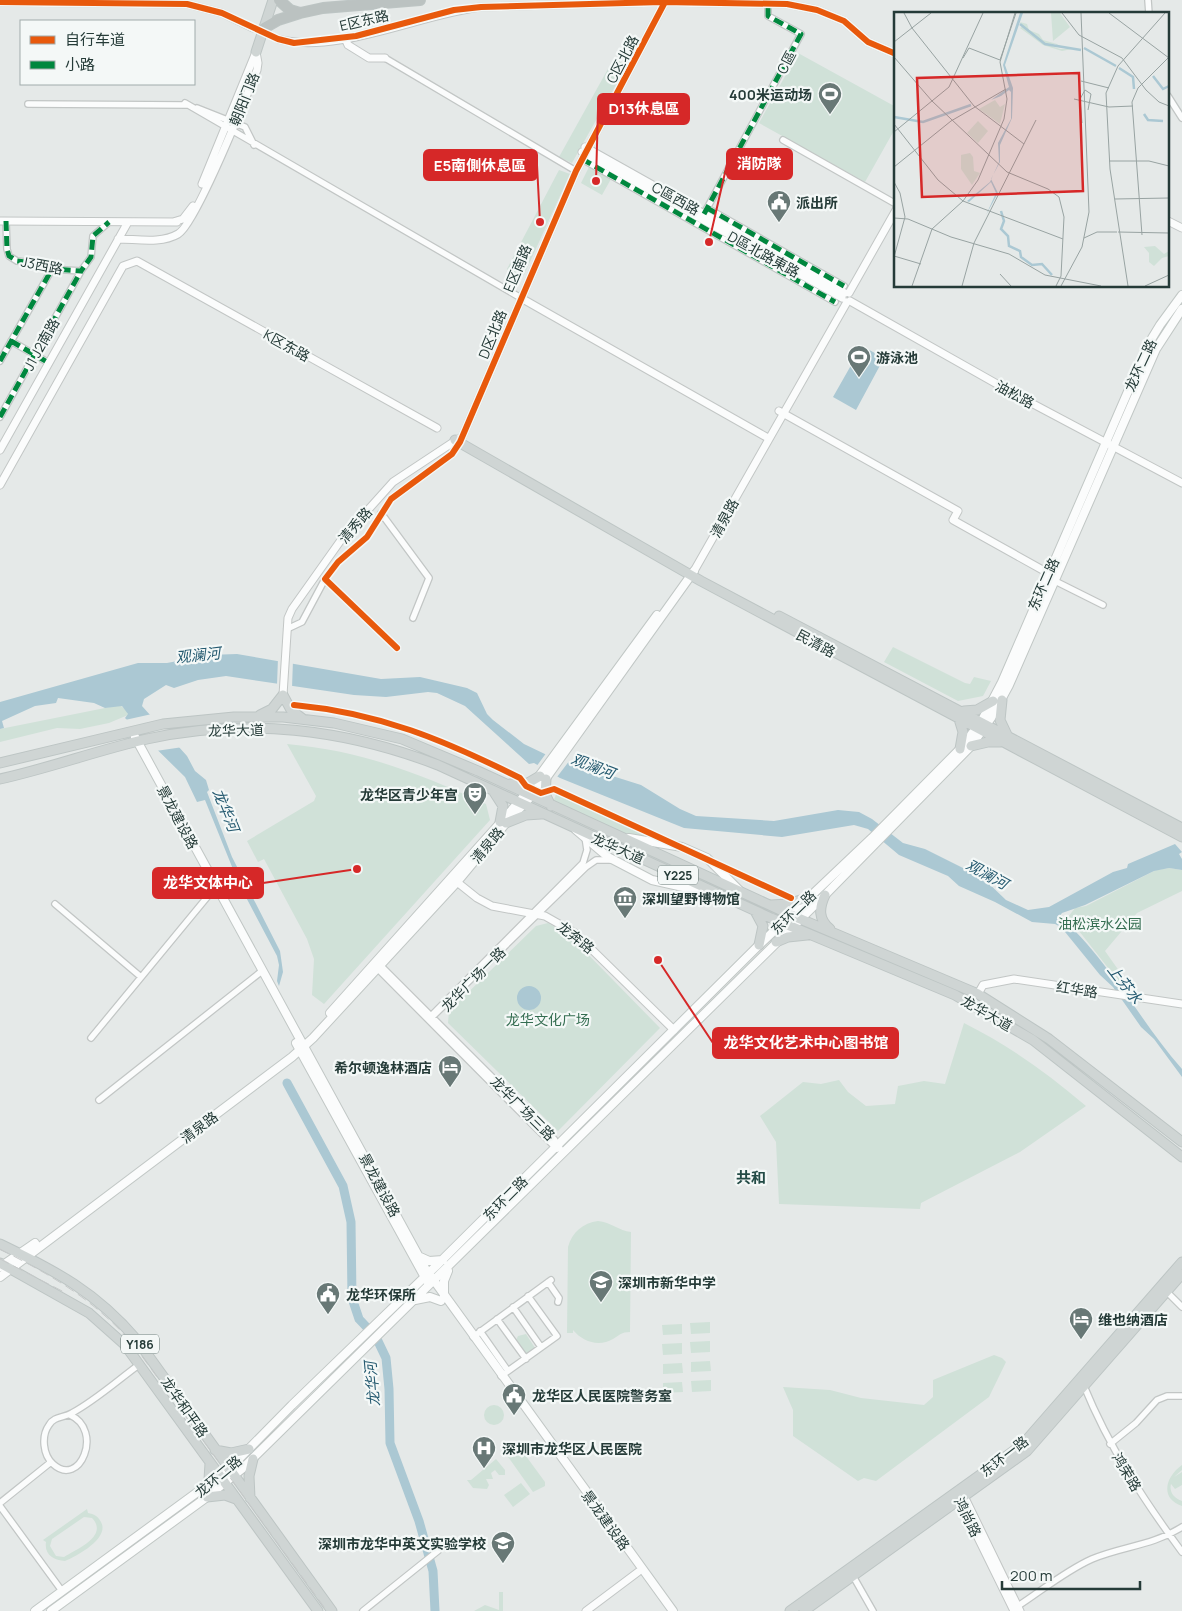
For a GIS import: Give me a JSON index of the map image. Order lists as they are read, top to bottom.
{
  "streets": {
    "main road": [
      "龙环二路",
      "清泉路",
      "东环二路",
      "民清路",
      "龙华大道",
      "景龙建设路",
      "Y225",
      "Y186",
      "龙华和平路",
      "东环一路"
    ],
    "street": [
      "E区东路",
      "C区北路",
      "C區",
      "朝阳门路",
      "C區西路",
      "D區北路東路",
      "J3西路",
      "E区南路",
      "D区北路",
      "J1 J2南路",
      "K区东路",
      "油松路",
      "清秀路",
      "龙奔路",
      "龙华广场一路",
      "红华路",
      "龙华广场三路",
      "鸿荣路",
      "鸿尚路"
    ]
  },
  "crossings": [
    ["E区东路", "C区北路"],
    ["E区东路", "C區"],
    ["C区北路", "C區西路"],
    ["C区北路", "D區北路東路"],
    ["C区北路", "E区南路"],
    ["C區", "C區西路"],
    ["C區西路", "D區北路東路"],
    ["C區西路", "E区南路"],
    ["C區西路", "油松路"],
    ["C區西路", "清泉路"],
    ["D區北路東路", "E区南路"],
    ["D區北路東路", "油松路"],
    ["D區北路東路", "清泉路"],
    ["J3西路", "J1 J2南路"],
    ["E区南路", "D区北路"],
    ["D区北路", "清秀路"],
    ["D区北路", "民清路"],
    ["龙环二路", "油松路"],
    ["龙环二路", "东环二路"],
    ["龙环二路", "龙华和平路"],
    ["油松路", "清泉路"],
    ["油松路", "东环二路"],
    ["清泉路", "民清路"],
    ["清泉路", "龙华大道"],
    ["清泉路", "景龙建设路"],
    ["清泉路", "龙奔路"],
    ["清泉路", "龙华广场一路"],
    ["清泉路", "龙华广场三路"],
    ["清泉路", "龙华和平路"],
    ["清秀路", "民清路"],
    ["东环二路", "民清路"],
    ["东环二路", "龙华大道"],
    ["东环二路", "景龙建设路"],
    ["东环二路", "龙奔路"],
    ["东环二路", "龙华广场三路"],
    ["龙华大道", "景龙建设路"],
    ["龙华大道", "龙奔路"],
    ["龙华大道", "龙华广场一路"],
    ["龙华大道", "红华路"],
    ["龙奔路", "龙华广场一路"],
    ["龙华广场一路", "龙华广场三路"],
    ["东环一路", "鸿荣路"],
    ["东环一路", "鸿尚路"]
  ],
  "districts": ["共和"],
  "water": ["观澜河", "龙华河", "上芬水"],
  "parks": ["油松滨水公园", "龙华文化广场"],
  "places": {
    "sports": ["400米运动场", "游泳池"],
    "other": [
      "D13休息區",
      "E5南側休息區",
      "消防隊",
      "龙华文体中心",
      "龙华文化艺术中心图书馆"
    ],
    "public building": ["派出所", "龙华环保所", "龙华区人民医院警务室"],
    "theatre": ["龙华区青少年宫"],
    "museum": ["深圳望野博物馆"],
    "hotel": ["希尔顿逸林酒店", "维也纳酒店"],
    "school or university": ["深圳市新华中学", "深圳市龙华中英文实验学校"],
    "hospital": ["深圳市龙华区人民医院"]
  },
  "legend": ["自行车道", "小路"],
  "scale_bar": "200 m"
}
